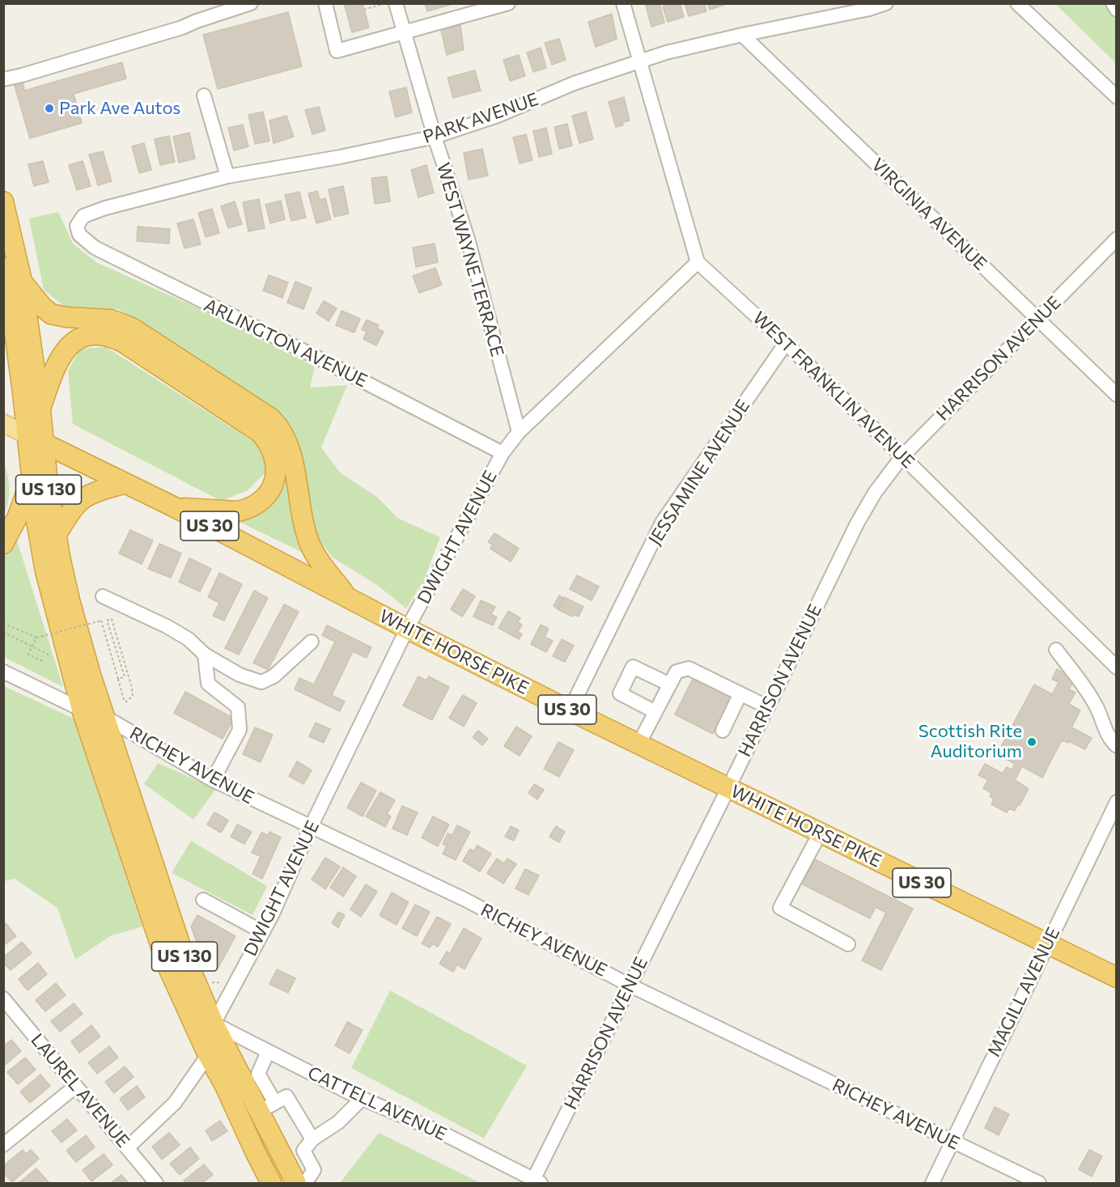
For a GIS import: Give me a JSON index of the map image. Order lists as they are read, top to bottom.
{
  "streets": {
    "highway": ["US 130", "US 30", "WHITE HORSE PIKE"],
    "street": [
      "PARK AVENUE",
      "VIRGINIA AVENUE",
      "WEST WAYNE TERRACE",
      "ARLINGTON AVENUE",
      "HARRISON AVENUE",
      "WEST FRANKLIN AVENUE",
      "JESSAMINE AVENUE",
      "DWIGHT AVENUE",
      "RICHEY AVENUE",
      "MAGILL AVENUE",
      "LAUREL AVENUE",
      "CATTELL AVENUE"
    ]
  },
  "crossings": [
    ["PARK AVENUE", "VIRGINIA AVENUE"],
    ["PARK AVENUE", "WEST WAYNE TERRACE"],
    ["PARK AVENUE", "ARLINGTON AVENUE"],
    ["VIRGINIA AVENUE", "HARRISON AVENUE"],
    ["WEST WAYNE TERRACE", "DWIGHT AVENUE"],
    ["ARLINGTON AVENUE", "DWIGHT AVENUE"],
    ["HARRISON AVENUE", "WEST FRANKLIN AVENUE"],
    ["HARRISON AVENUE", "WHITE HORSE PIKE"],
    ["HARRISON AVENUE", "RICHEY AVENUE"],
    ["HARRISON AVENUE", "CATTELL AVENUE"],
    ["WEST FRANKLIN AVENUE", "JESSAMINE AVENUE"],
    ["WEST FRANKLIN AVENUE", "DWIGHT AVENUE"],
    ["JESSAMINE AVENUE", "WHITE HORSE PIKE"],
    ["US 130", "DWIGHT AVENUE"],
    ["US 130", "WHITE HORSE PIKE"],
    ["US 130", "RICHEY AVENUE"],
    ["US 130", "CATTELL AVENUE"],
    ["DWIGHT AVENUE", "WHITE HORSE PIKE"],
    ["DWIGHT AVENUE", "RICHEY AVENUE"],
    ["DWIGHT AVENUE", "CATTELL AVENUE"],
    ["WHITE HORSE PIKE", "MAGILL AVENUE"],
    ["RICHEY AVENUE", "MAGILL AVENUE"]
  ],
  "places": ["Park Ave Autos", "Scottish Rite Auditorium"]
}
